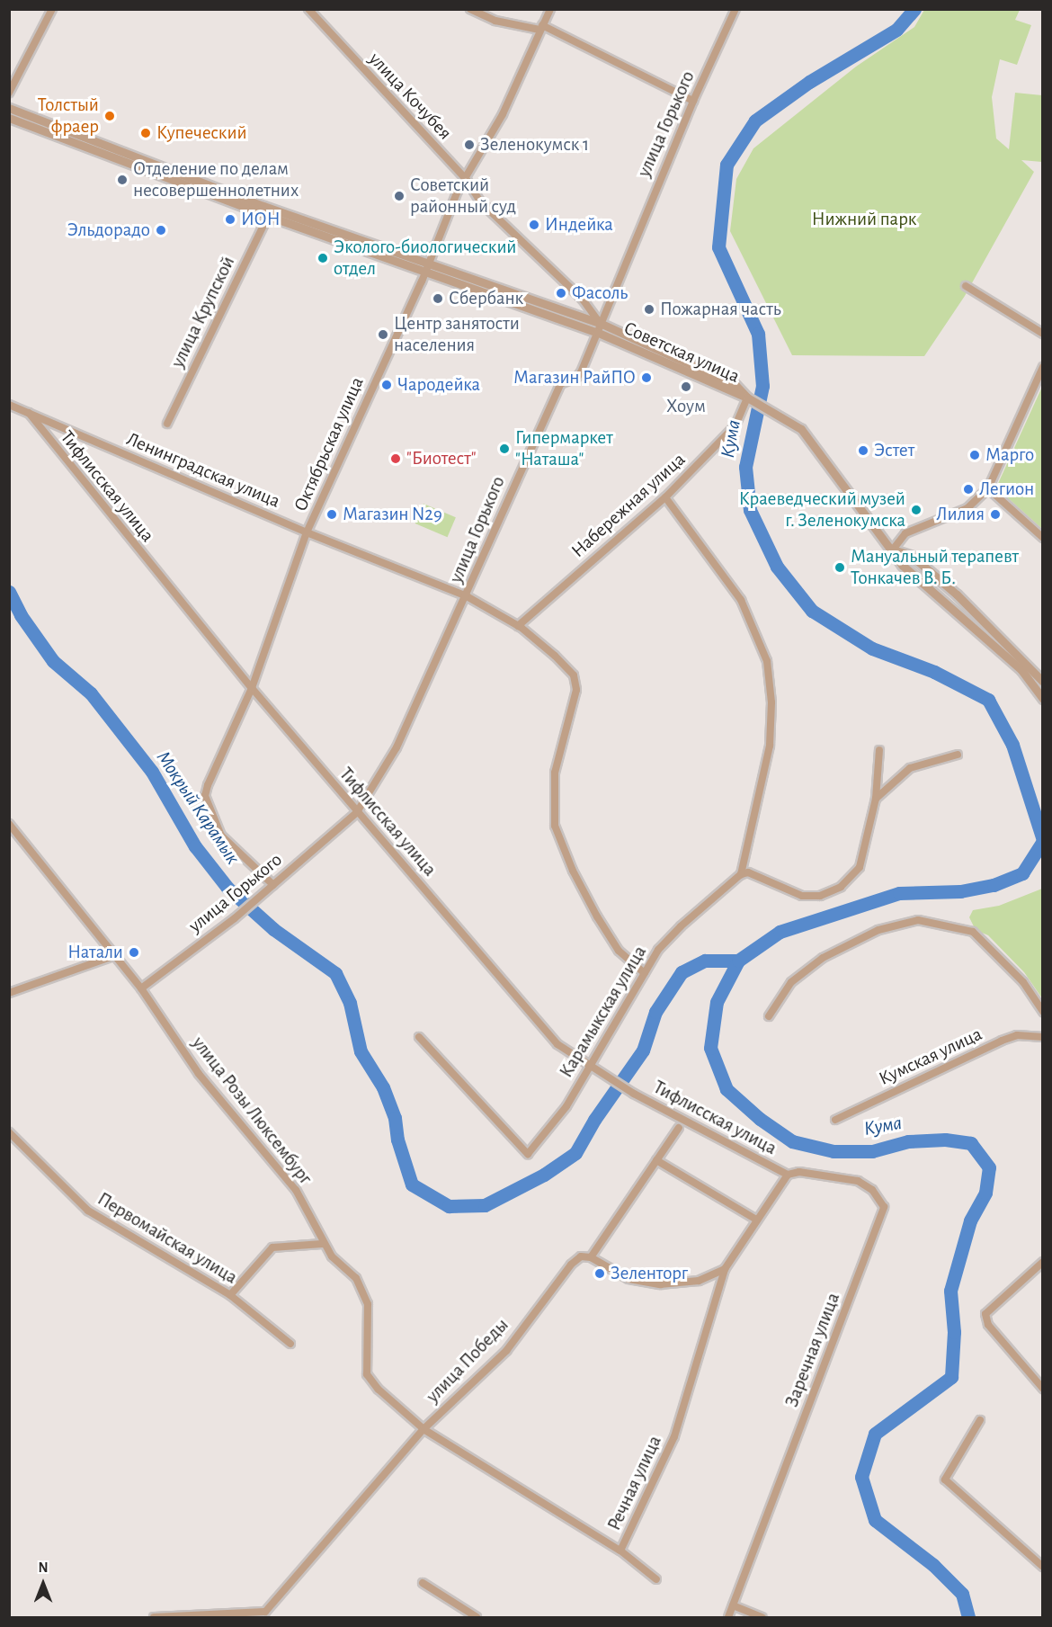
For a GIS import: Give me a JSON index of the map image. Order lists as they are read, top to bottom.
{
  "streets": {
    "street": [
      "улица Кочубея",
      "улица Горького",
      "улица Крупской",
      "Советская улица",
      "Октябрьская улица",
      "Ленинградская улица",
      "Тифлисская улица",
      "Набережная улица",
      "Карамыкская улица",
      "Кумская улица",
      "улица Розы Люксембург",
      "Первомайская улица",
      "Заречная улица",
      "улица Победы",
      "Речная улица"
    ]
  },
  "crossings": [
    ["улица Кочубея", "улица Горького"],
    ["улица Кочубея", "Советская улица"],
    ["улица Кочубея", "Октябрьская улица"],
    ["улица Горького", "Советская улица"],
    ["улица Горького", "Октябрьская улица"],
    ["улица Горького", "Ленинградская улица"],
    ["улица Горького", "Тифлисская улица"],
    ["улица Горького", "улица Розы Люксембург"],
    ["улица Крупской", "Советская улица"],
    ["Советская улица", "Октябрьская улица"],
    ["Советская улица", "Набережная улица"],
    ["Октябрьская улица", "Ленинградская улица"],
    ["Октябрьская улица", "Тифлисская улица"],
    ["Ленинградская улица", "Тифлисская улица"],
    ["Ленинградская улица", "Набережная улица"],
    ["Ленинградская улица", "Карамыкская улица"],
    ["Тифлисская улица", "Карамыкская улица"],
    ["Тифлисская улица", "Заречная улица"],
    ["Тифлисская улица", "Речная улица"],
    ["улица Розы Люксембург", "улица Победы"],
    ["улица Розы Люксембург", "Речная улица"],
    ["Заречная улица", "Речная улица"],
    ["улица Победы", "Речная улица"]
  ],
  "water": ["Кума", "Мокрый Карамык"],
  "parks": ["Нижний парк"],
  "places": [
    "Толстый фраер",
    "Купеческий",
    "Зеленокумск 1",
    "Отделение по делам несовершеннолетних",
    "Советский районный суд",
    "ИОН",
    "Индейка",
    "Эльдорадо",
    "Эколого-биологический отдел",
    "Фасоль",
    "Сбербанк",
    "Пожарная часть",
    "Центр занятости населения",
    "Магазин РайПО",
    "Чародейка",
    "Хоум",
    "Гипермаркет \"Наташа\"",
    "Эстет",
    "Марго",
    "\"Биотест\"",
    "Легион",
    "Краеведческий музей г. Зеленокумска",
    "Магазин N29",
    "Лилия",
    "Мануальный терапевт Тонкачев В. Б.",
    "Натали",
    "Зеленторг"
  ],
  "north": "top"
}
